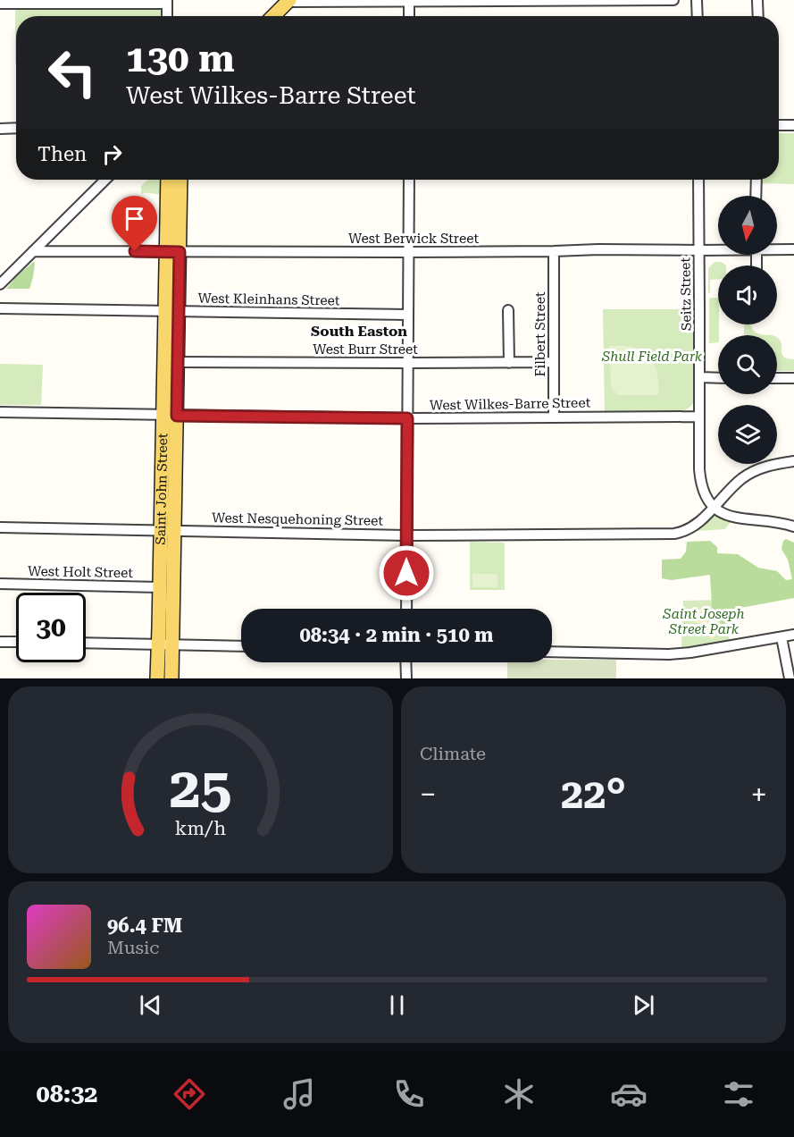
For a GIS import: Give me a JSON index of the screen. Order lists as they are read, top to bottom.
{
  "streets": {
    "main road": ["Saint John Street"],
    "street": [
      "West Berwick Street",
      "Seitz Street",
      "West Kleinhans Street",
      "Filbert Street",
      "West Burr Street",
      "West Wilkes-Barre Street",
      "West Nesquehoning Street",
      "West Holt Street"
    ]
  },
  "crossings": [
    ["West Berwick Street", "Seitz Street"],
    ["West Berwick Street", "Filbert Street"],
    ["West Berwick Street", "Saint John Street"],
    ["Seitz Street", "West Wilkes-Barre Street"],
    ["Seitz Street", "West Nesquehoning Street"],
    ["West Kleinhans Street", "Saint John Street"],
    ["Filbert Street", "West Burr Street"],
    ["Filbert Street", "West Wilkes-Barre Street"],
    ["West Burr Street", "Saint John Street"],
    ["West Wilkes-Barre Street", "Saint John Street"],
    ["Saint John Street", "West Nesquehoning Street"],
    ["Saint John Street", "West Holt Street"]
  ],
  "districts": ["South Easton"],
  "parks": ["Shull Field Park", "Saint Joseph Street Park"],
  "north": "bottom",
  "page": {
    "turn": ["130 m", "West Wilkes-Barre Street"],
    "then": "Then",
    "limit": "30",
    "trip": "08:34 · 2 min · 510 m",
    "tile": "Climate",
    "heat": ["−", "22°", "+"],
    "song": ["96.4 FM", "Music"],
    "tabs": "08:32",
    "gauge": ["25", "km/h"]
  }
}
